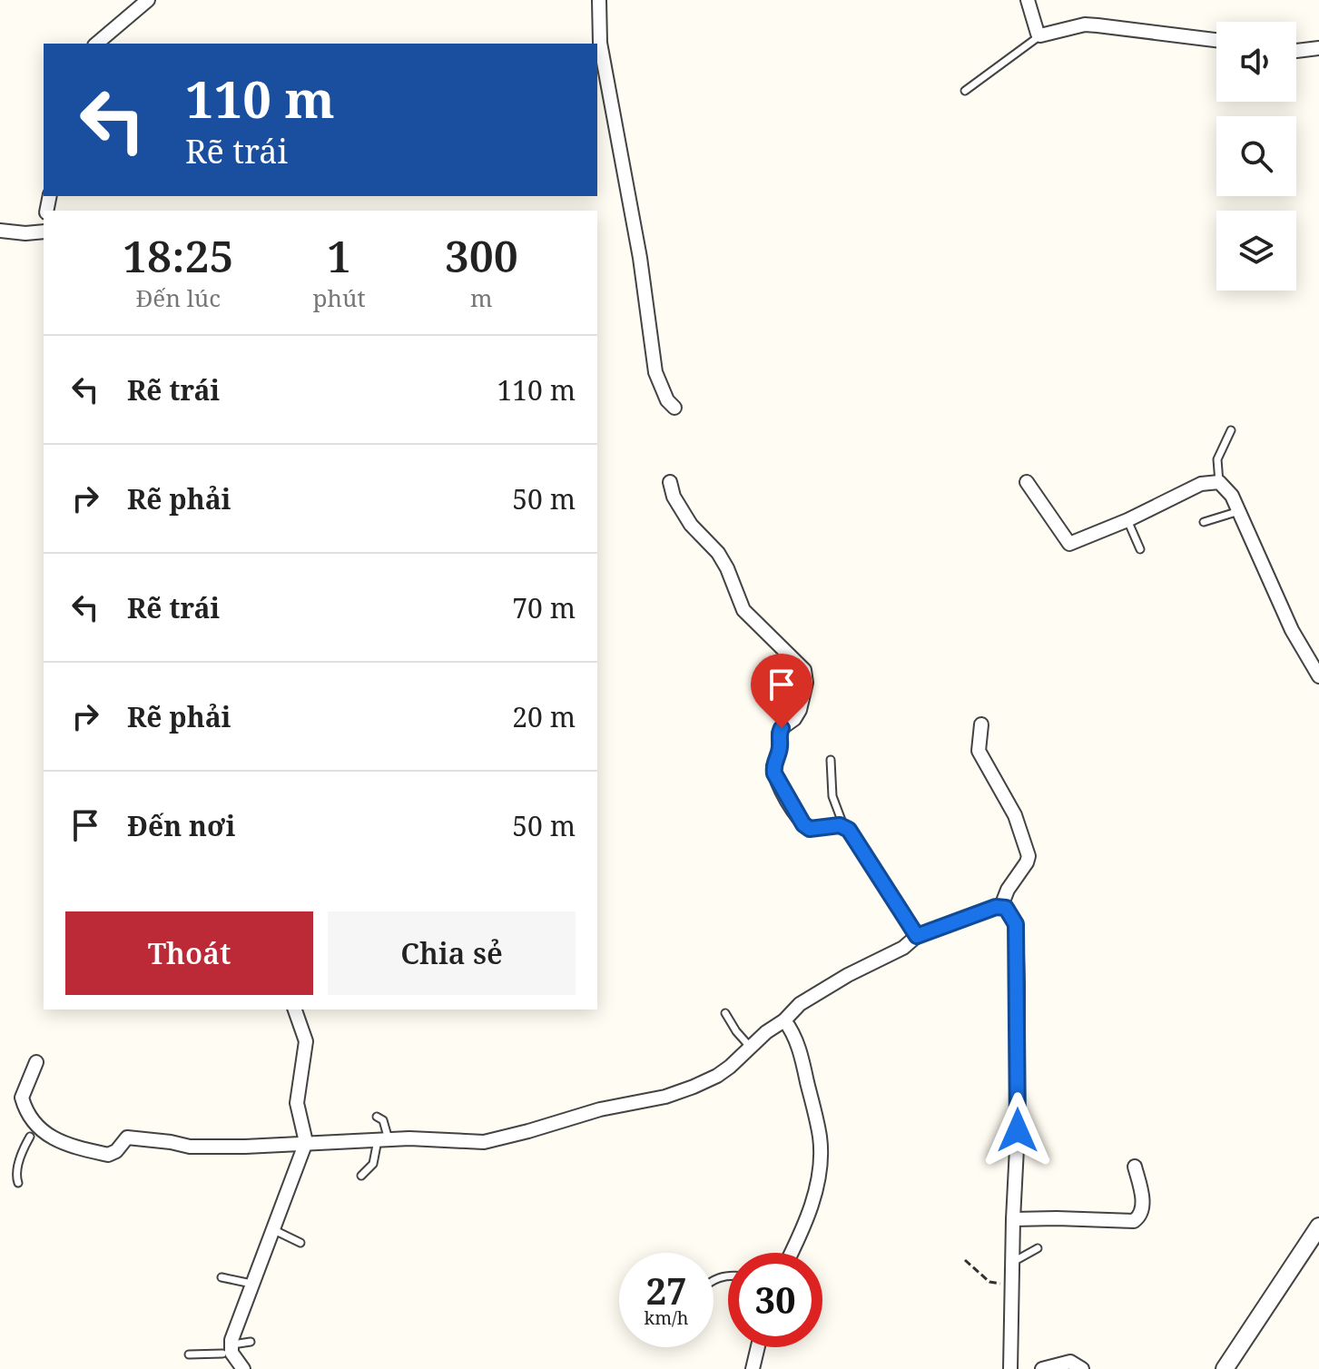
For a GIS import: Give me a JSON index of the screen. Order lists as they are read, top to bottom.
{
  "page": {
    "turn": ["110 m", "Rẽ trái"],
    "eta": [
      "18:25",
      "Đến lúc",
      "1",
      "phút",
      "300",
      "m"
    ],
    "list": [
      {
        "name": "Rẽ trái",
        "value": "110 m"
      },
      {
        "name": "Rẽ phải",
        "value": "50 m"
      },
      {
        "name": "Rẽ trái",
        "value": "70 m"
      },
      {
        "name": "Rẽ phải",
        "value": "20 m"
      },
      {
        "name": "Đến nơi",
        "value": "50 m"
      }
    ],
    "buttons": ["Thoát", "Chia sẻ"],
    "speed": "27 km/h",
    "limit": "30"
  }
}
